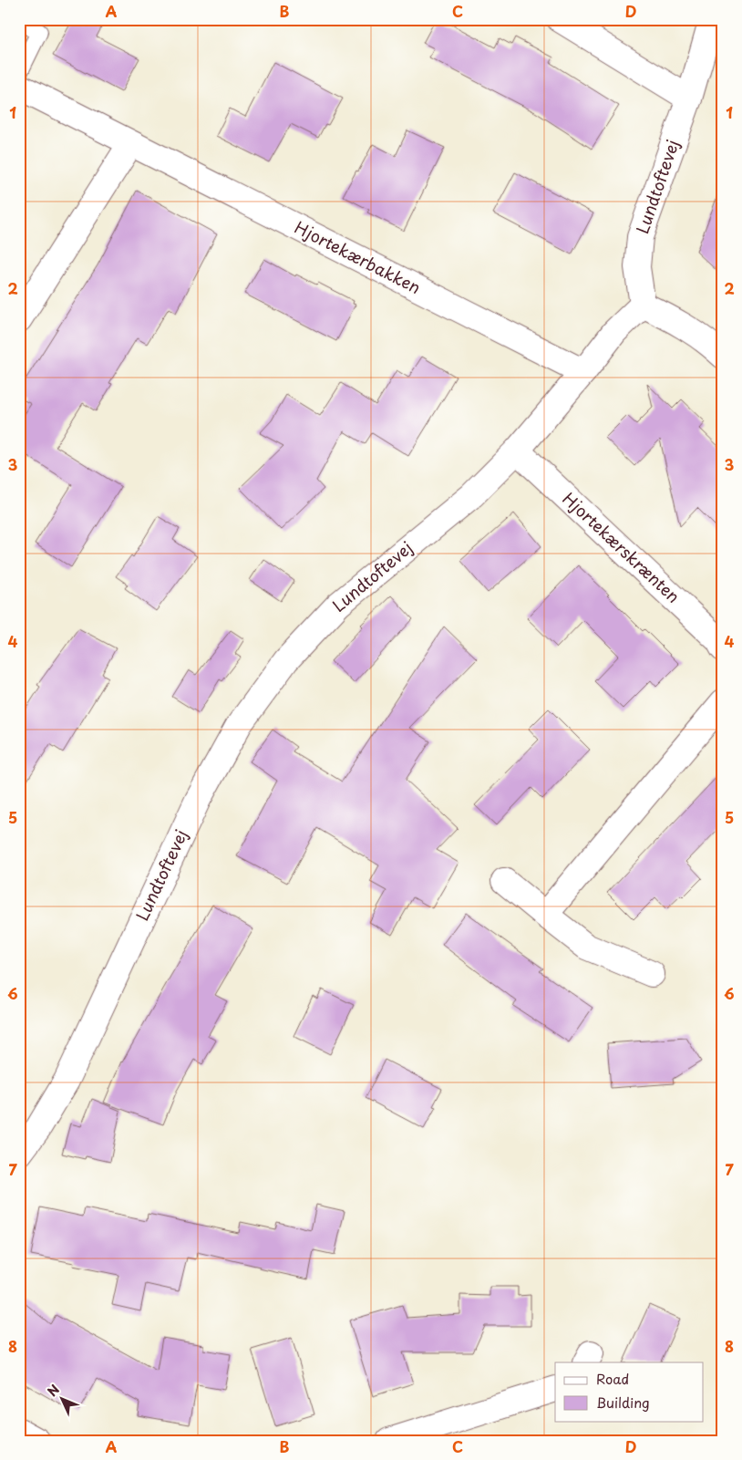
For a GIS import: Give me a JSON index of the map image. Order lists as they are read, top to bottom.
{
  "streets": {
    "street": ["Lundtoftevej", "Hjortekærbakken", "Hjortekærskrænten"]
  },
  "crossings": [
    ["Lundtoftevej", "Hjortekærbakken"],
    ["Lundtoftevej", "Hjortekærskrænten"]
  ],
  "legend": ["Road", "Building"],
  "north": "top left",
  "grid": {
    "columns": [
      "A",
      "B",
      "C",
      "D"
    ],
    "rows": [
      "1",
      "2",
      "3",
      "4",
      "5",
      "6",
      "7",
      "8"
    ]
  }
}
